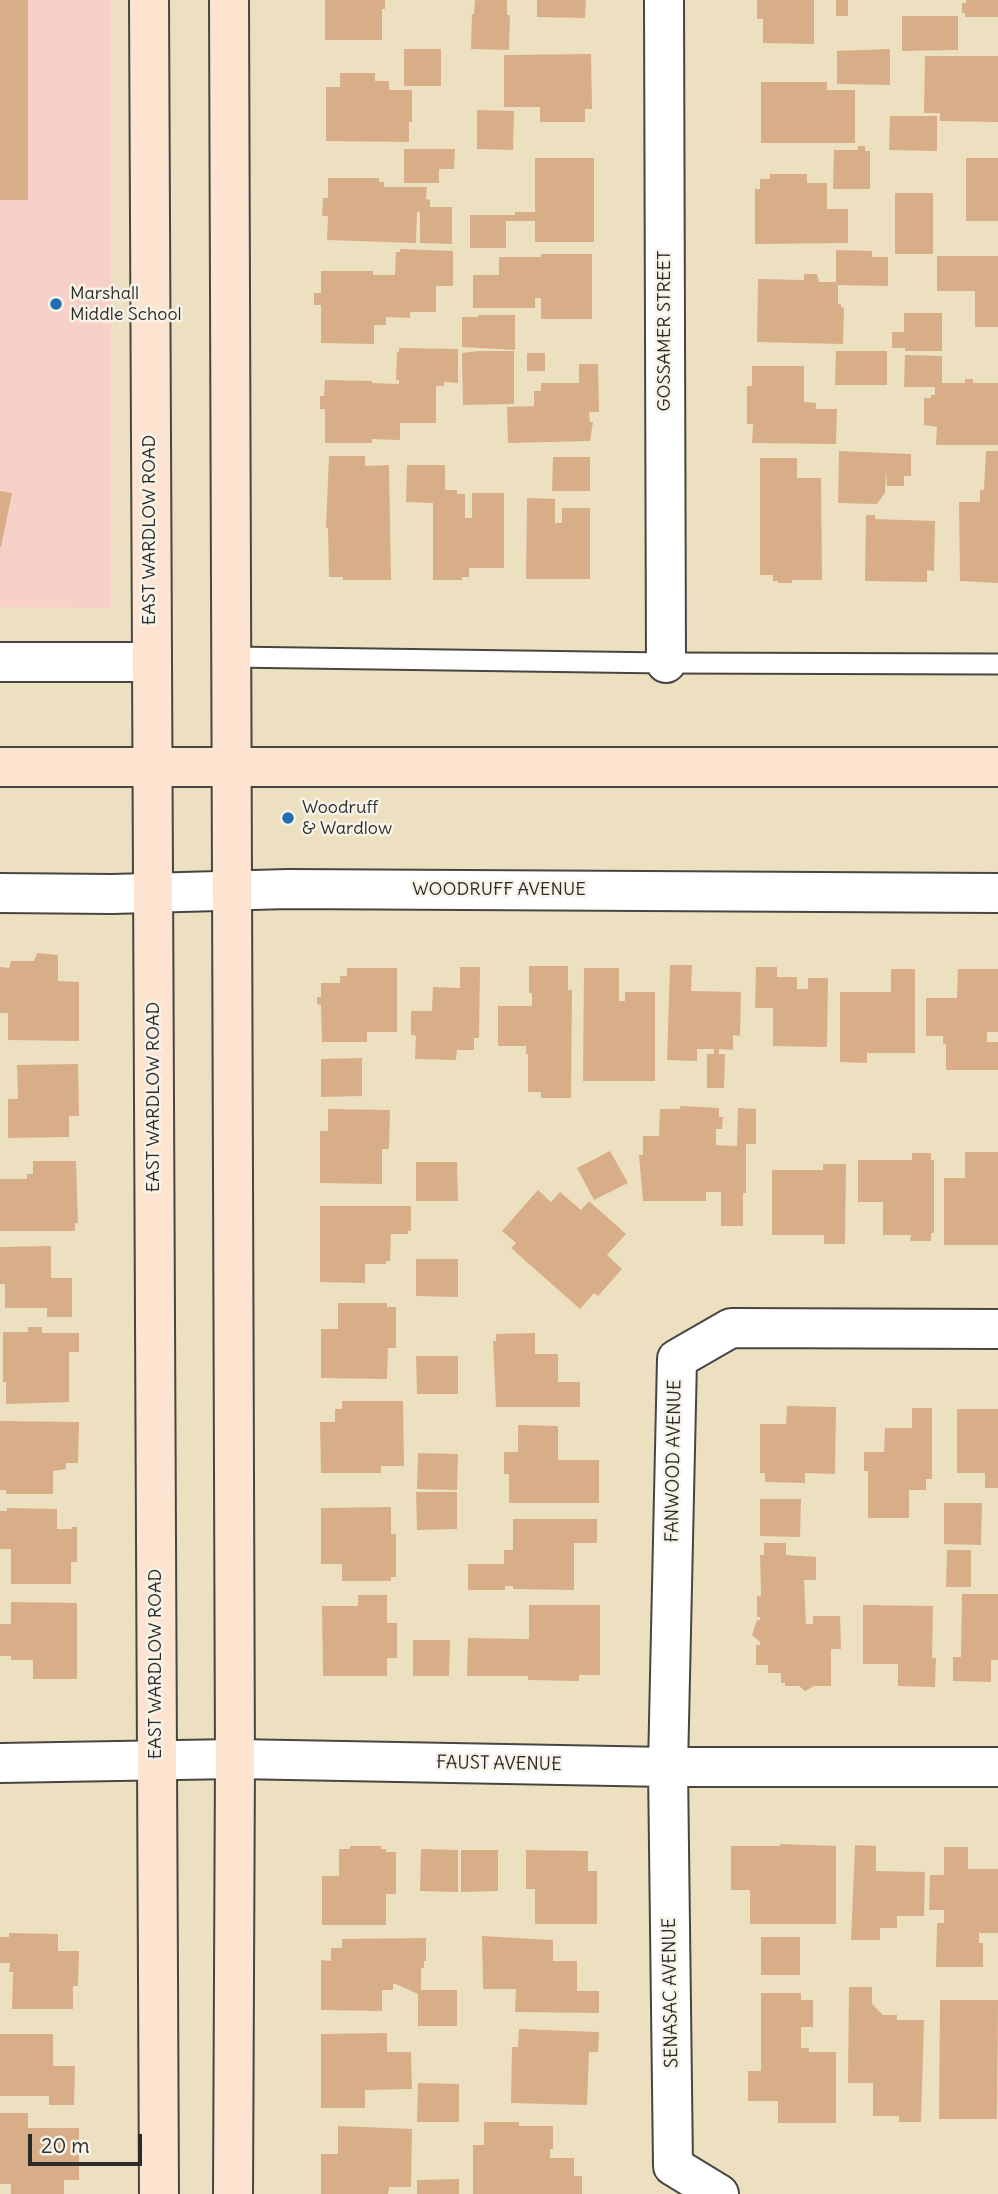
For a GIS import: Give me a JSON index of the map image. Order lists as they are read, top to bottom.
{
  "streets": {
    "main road": ["EAST WARDLOW ROAD"],
    "street": [
      "GOSSAMER STREET",
      "WOODRUFF AVENUE",
      "FANWOOD AVENUE",
      "FAUST AVENUE",
      "SENASAC AVENUE"
    ]
  },
  "crossings": [
    ["EAST WARDLOW ROAD", "WOODRUFF AVENUE"],
    ["EAST WARDLOW ROAD", "FAUST AVENUE"],
    ["FANWOOD AVENUE", "FAUST AVENUE"],
    ["FANWOOD AVENUE", "SENASAC AVENUE"],
    ["FAUST AVENUE", "SENASAC AVENUE"]
  ],
  "places": ["Marshall Middle School", "Woodruff & Wardlow"],
  "scale_bar": "20 m"
}
